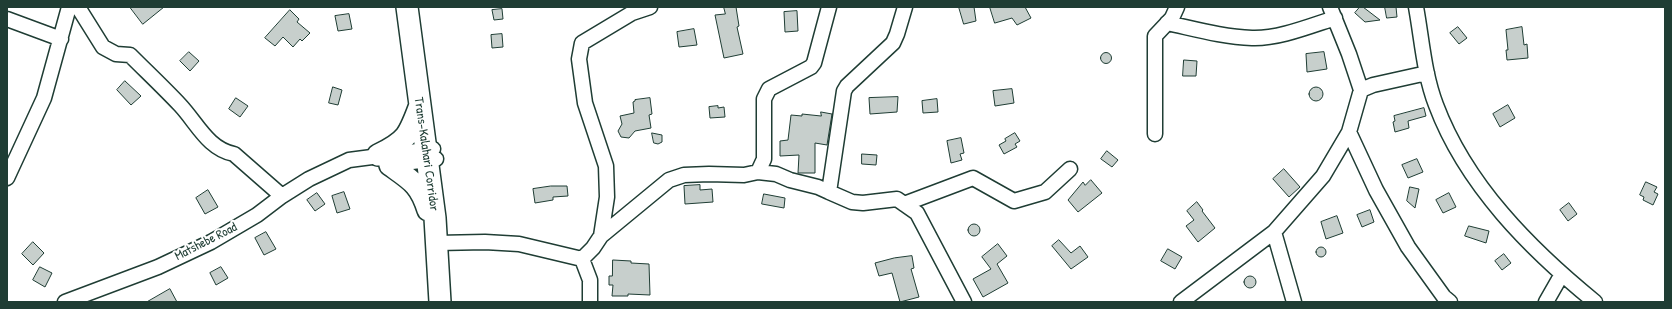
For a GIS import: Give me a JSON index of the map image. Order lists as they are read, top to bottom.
{
  "streets": {
    "highway": ["Trans-Kalahari Corridor"],
    "street": ["Matshebe Road"]
  }
}
